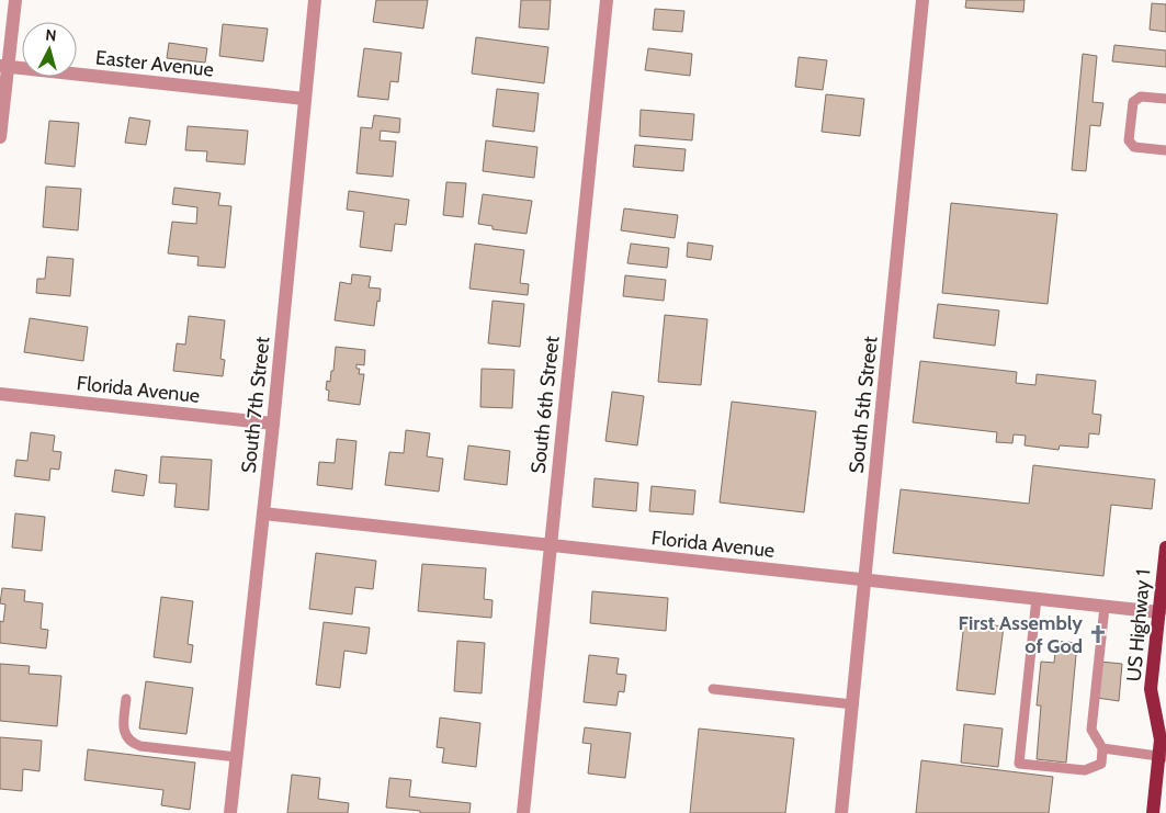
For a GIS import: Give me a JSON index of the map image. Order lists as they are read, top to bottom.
{
  "streets": {
    "main road": ["US Highway 1"],
    "street": [
      "Easter Avenue",
      "Florida Avenue",
      "South 7th Street",
      "South 6th Street",
      "South 5th Street"
    ]
  },
  "crossings": [
    ["Easter Avenue", "South 7th Street"],
    ["Florida Avenue", "South 7th Street"],
    ["Florida Avenue", "South 6th Street"],
    ["Florida Avenue", "South 5th Street"],
    ["Florida Avenue", "US Highway 1"]
  ],
  "places": {
    "church": ["First Assembly of God"]
  },
  "north": "top"
}
